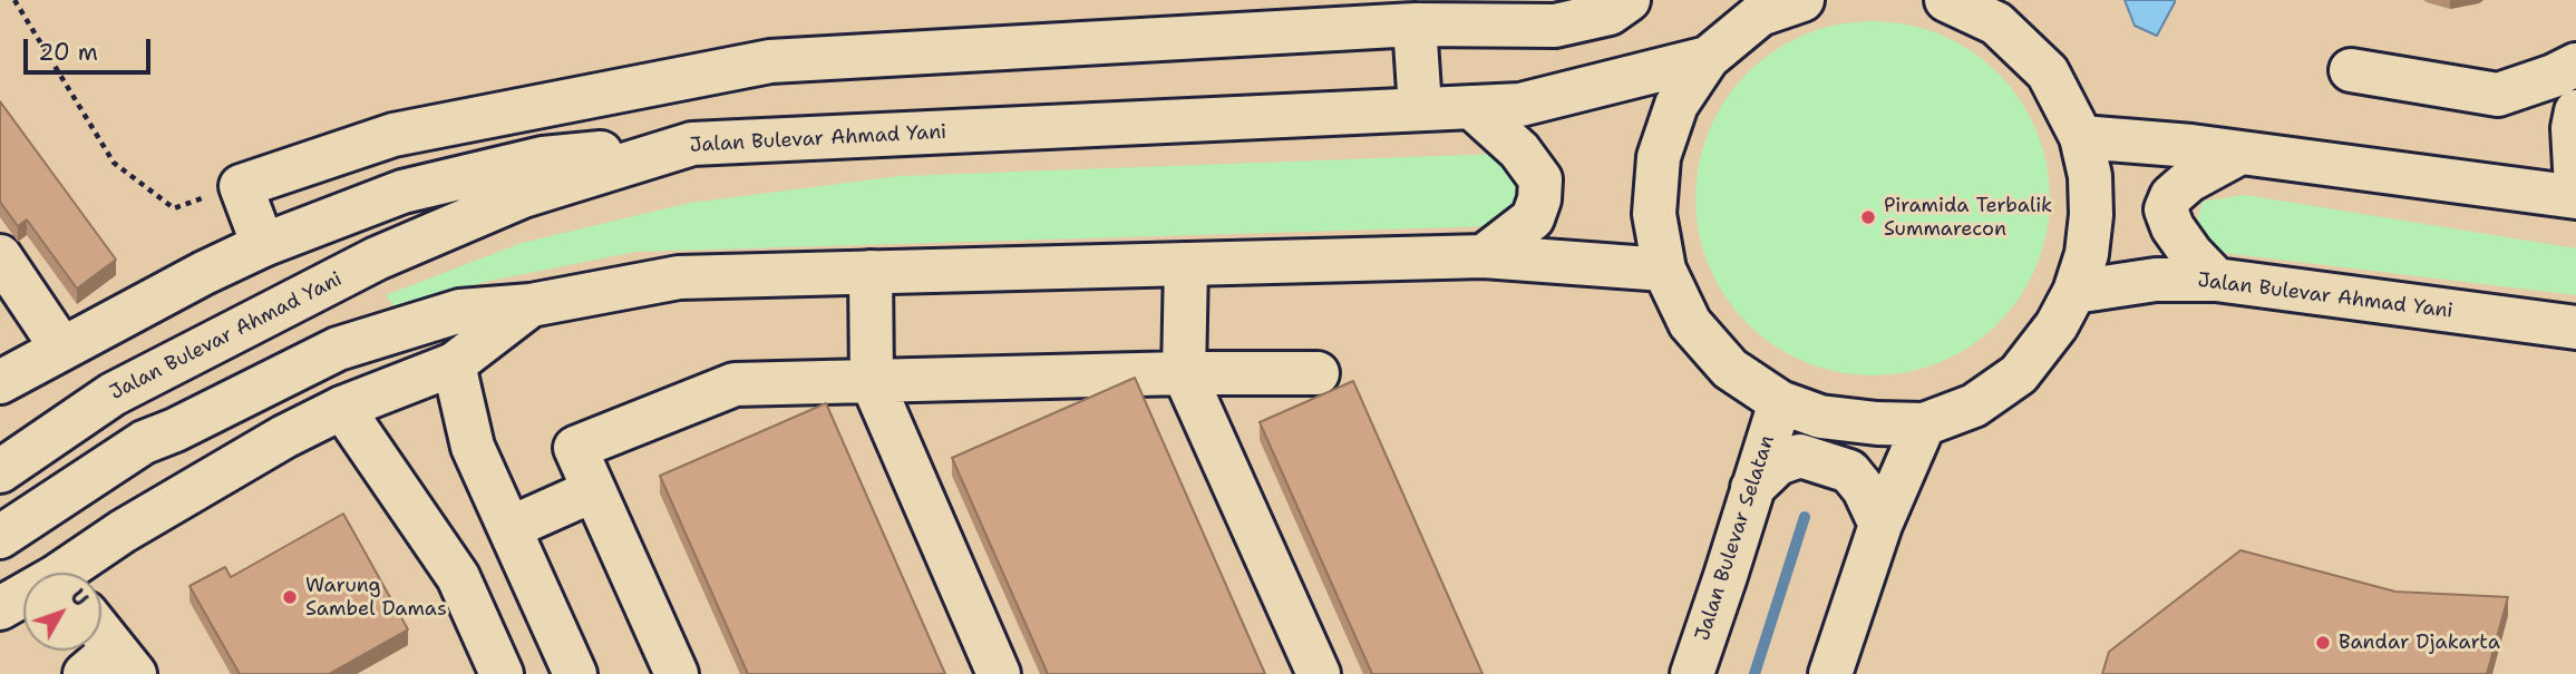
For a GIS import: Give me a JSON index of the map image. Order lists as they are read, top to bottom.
{
  "streets": {
    "main road": ["Jalan Bulevar Ahmad Yani", "Jalan Bulevar Selatan"]
  },
  "places": ["Piramida Terbalik Summarecon", "Warung Sambel Damas", "Bandar Djakarta"],
  "scale_bar": "20 m",
  "north": "top right"
}
